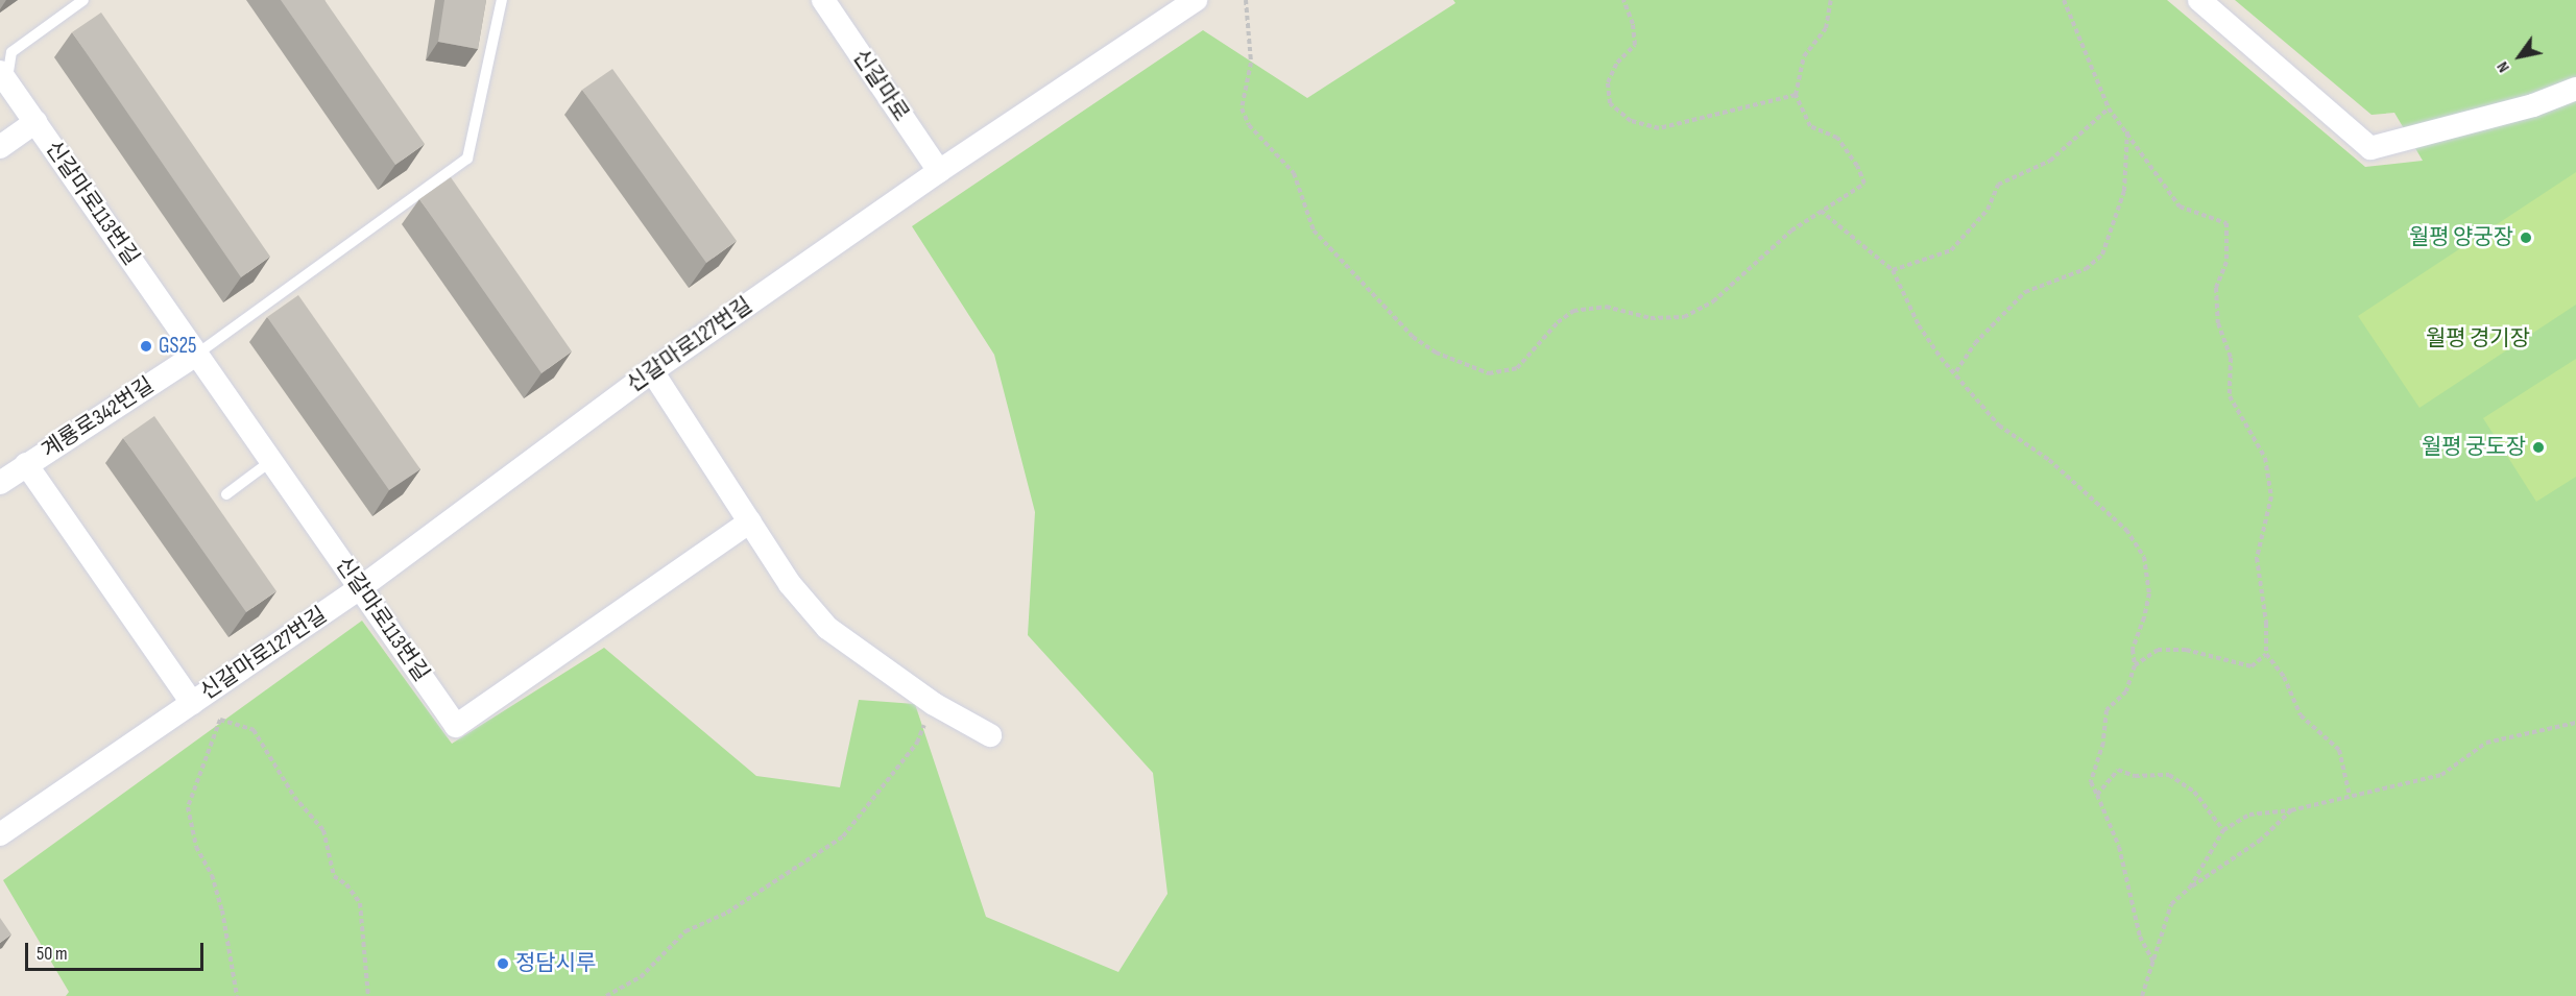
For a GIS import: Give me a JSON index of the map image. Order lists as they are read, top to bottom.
{
  "streets": {
    "street": [
      "신갈마로",
      "신갈마로113번길",
      "신갈마로127번길",
      "계룡로342번길"
    ]
  },
  "crossings": [
    ["신갈마로", "신갈마로127번길"],
    ["신갈마로113번길", "신갈마로127번길"],
    ["신갈마로113번길", "계룡로342번길"],
    ["신갈마로127번길", "계룡로342번길"]
  ],
  "parks": ["월평 경기장"],
  "places": [
    "월평 양궁장",
    "GS25",
    "월평 궁도장",
    "정담시루"
  ],
  "scale_bar": "50 m",
  "north": "bottom left"
}
